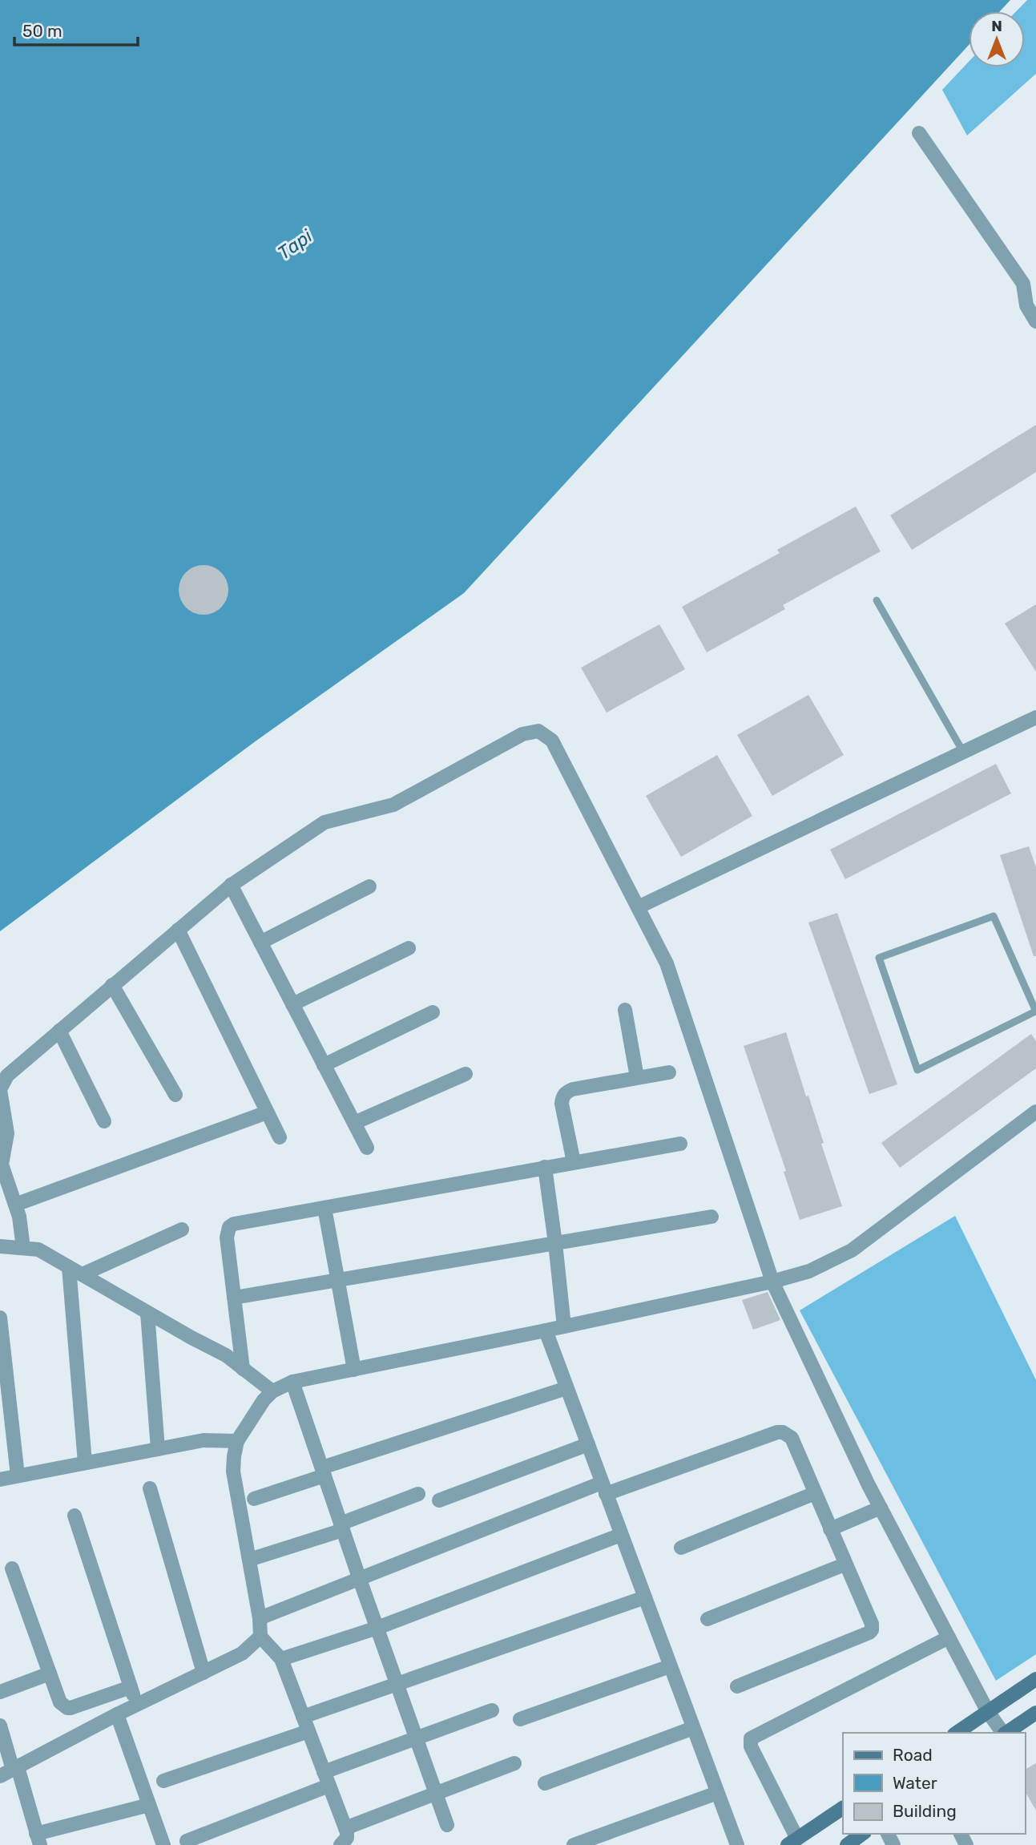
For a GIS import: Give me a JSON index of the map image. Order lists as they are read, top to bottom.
{
  "water": ["Tapi"],
  "legend": ["Road", "Water", "Building"],
  "scale_bar": "50 m",
  "north": "top"
}
